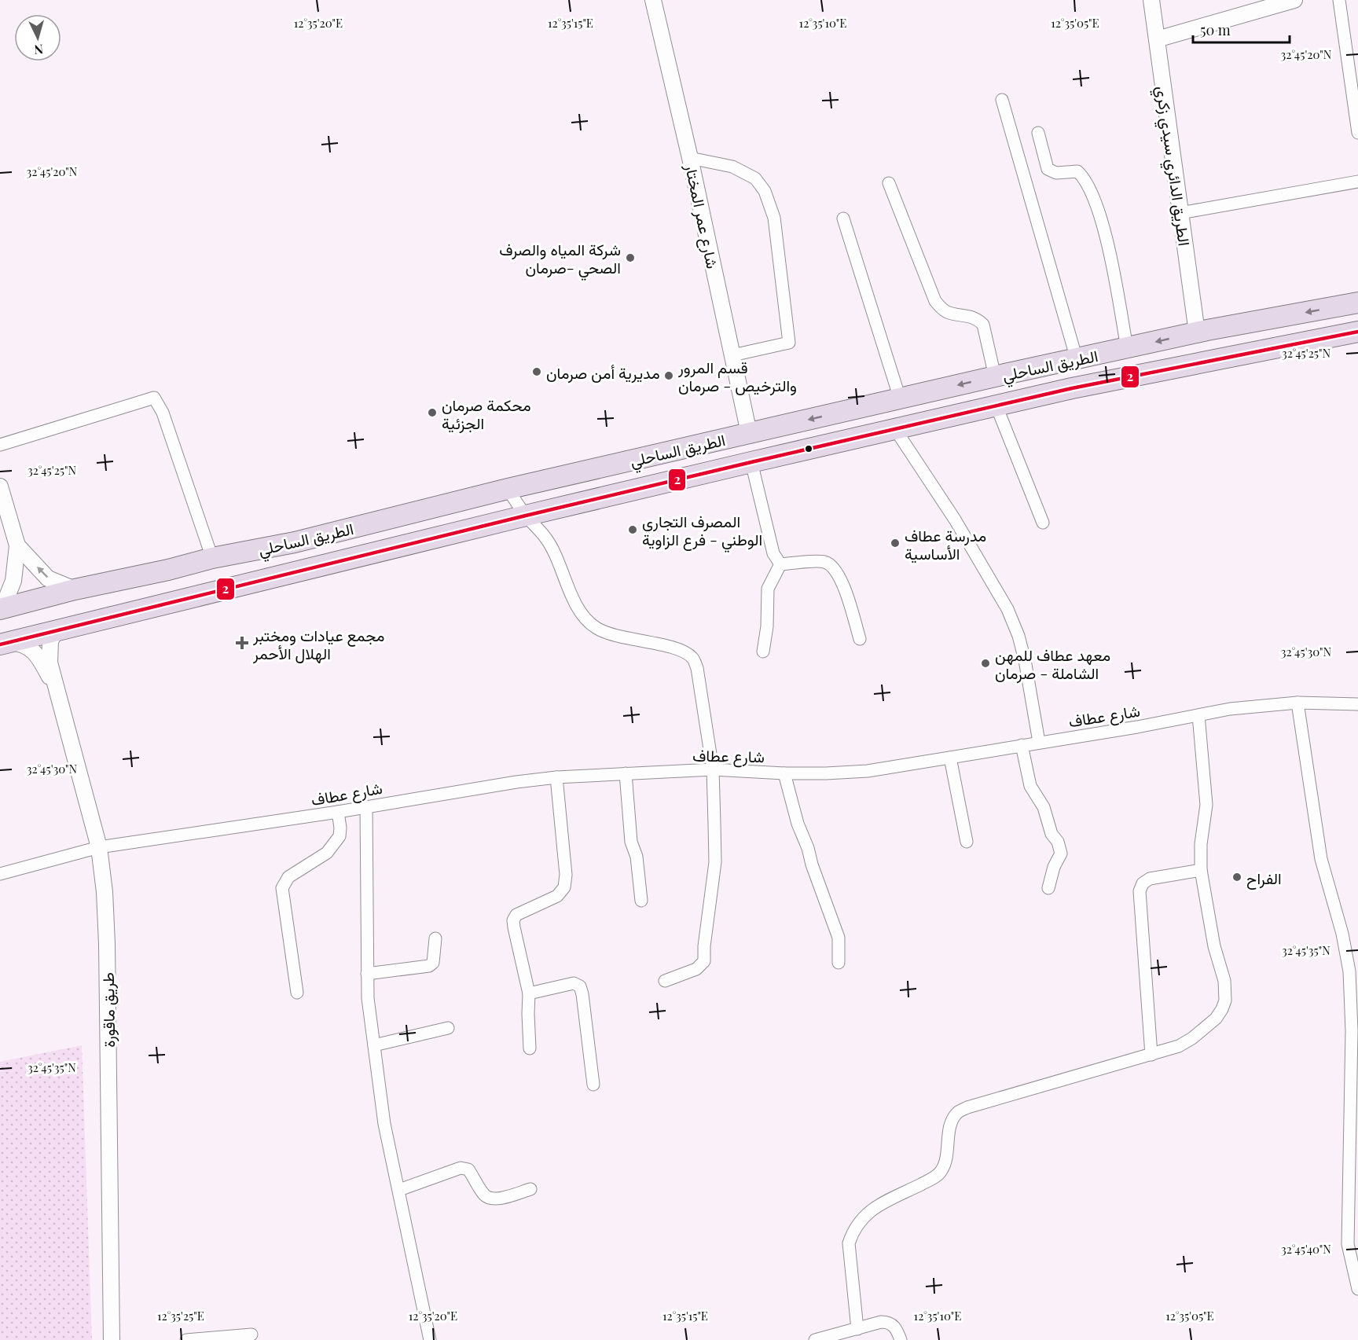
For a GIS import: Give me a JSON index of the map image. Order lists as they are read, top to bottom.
{
  "streets": {
    "highway": ["الطريق الساحلي"],
    "street": [
      "الطريق الدائري سيدي زكري",
      "شارع عمر المختار",
      "شارع عطاف",
      "طريق ماقورة"
    ]
  },
  "crossings": [
    ["الطريق الدائري سيدي زكري", "الطريق الساحلي"],
    ["شارع عمر المختار", "الطريق الساحلي"],
    ["الطريق الساحلي", "طريق ماقورة"],
    ["شارع عطاف", "طريق ماقورة"]
  ],
  "places": {
    "other": [
      "شركة المياه والصرف الصحي -صرمان",
      "مديرية أمن صرمان",
      "قسم المرور والترخيص - صرمان",
      "محكمة صرمان الجزئية",
      "المصرف التجاري الوطني - فرع الزاوية",
      "مدرسة عطاف الأساسية",
      "معهد عطاف للمهن الشاملة - صرمان",
      "الفراح"
    ],
    "health": ["مجمع عيادات ومختبر الهلال الأحمر"]
  },
  "lines": ["transit line 2"],
  "scale_bar": "50 m",
  "north": "bottom",
  "coordinates": [
    "12°35'20\"E",
    "12°35'15\"E",
    "12°35'10\"E",
    "12°35'05\"E",
    "32°45'20\"N",
    "32°45'25\"N",
    "32°45'30\"N",
    "32°45'35\"N",
    "32°45'40\"N",
    "12°35'25\"E"
  ]
}
